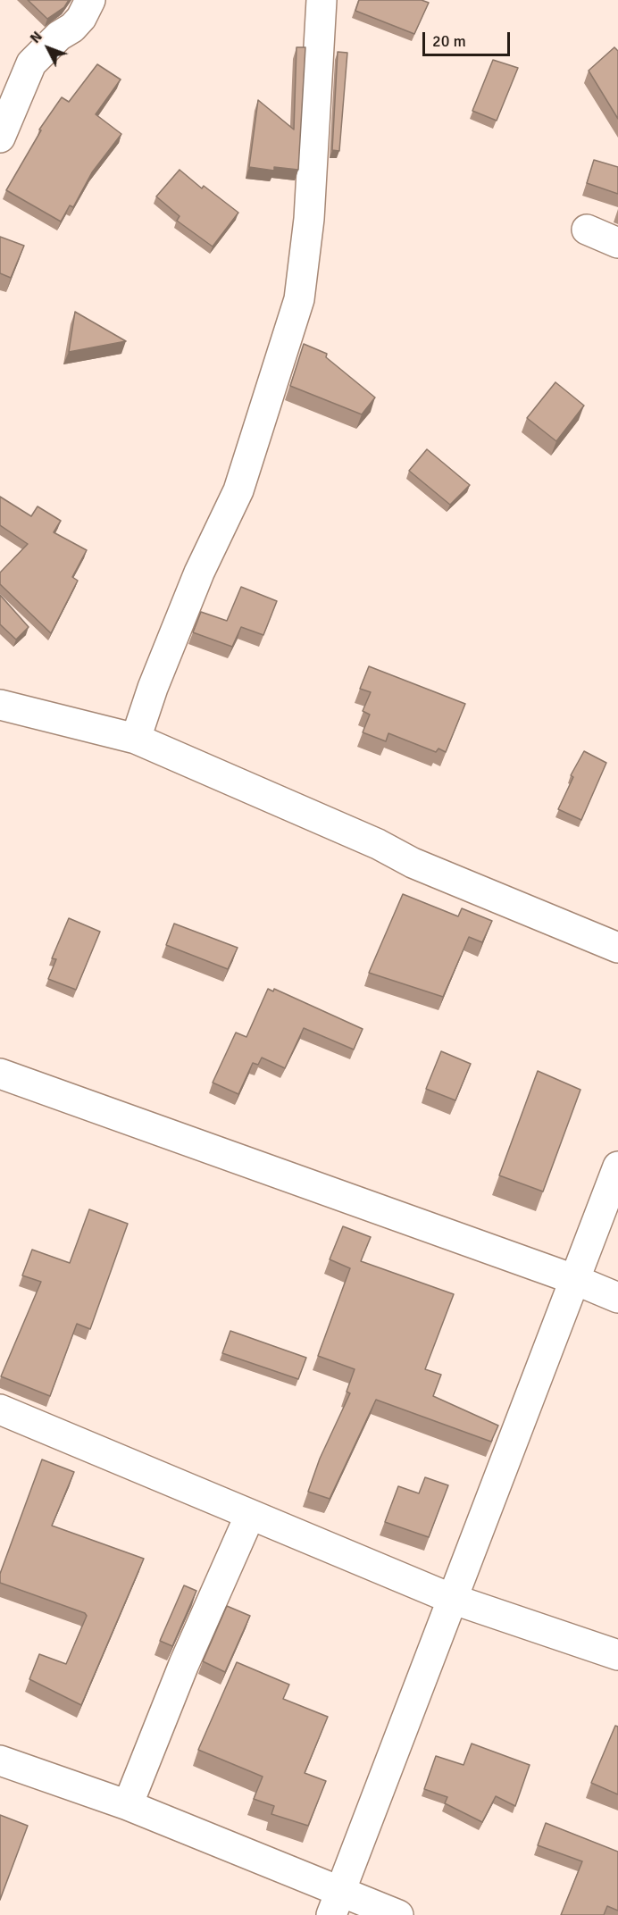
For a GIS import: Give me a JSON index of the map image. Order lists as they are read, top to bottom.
{
  "scale_bar": "20 m",
  "north": "top left"
}
